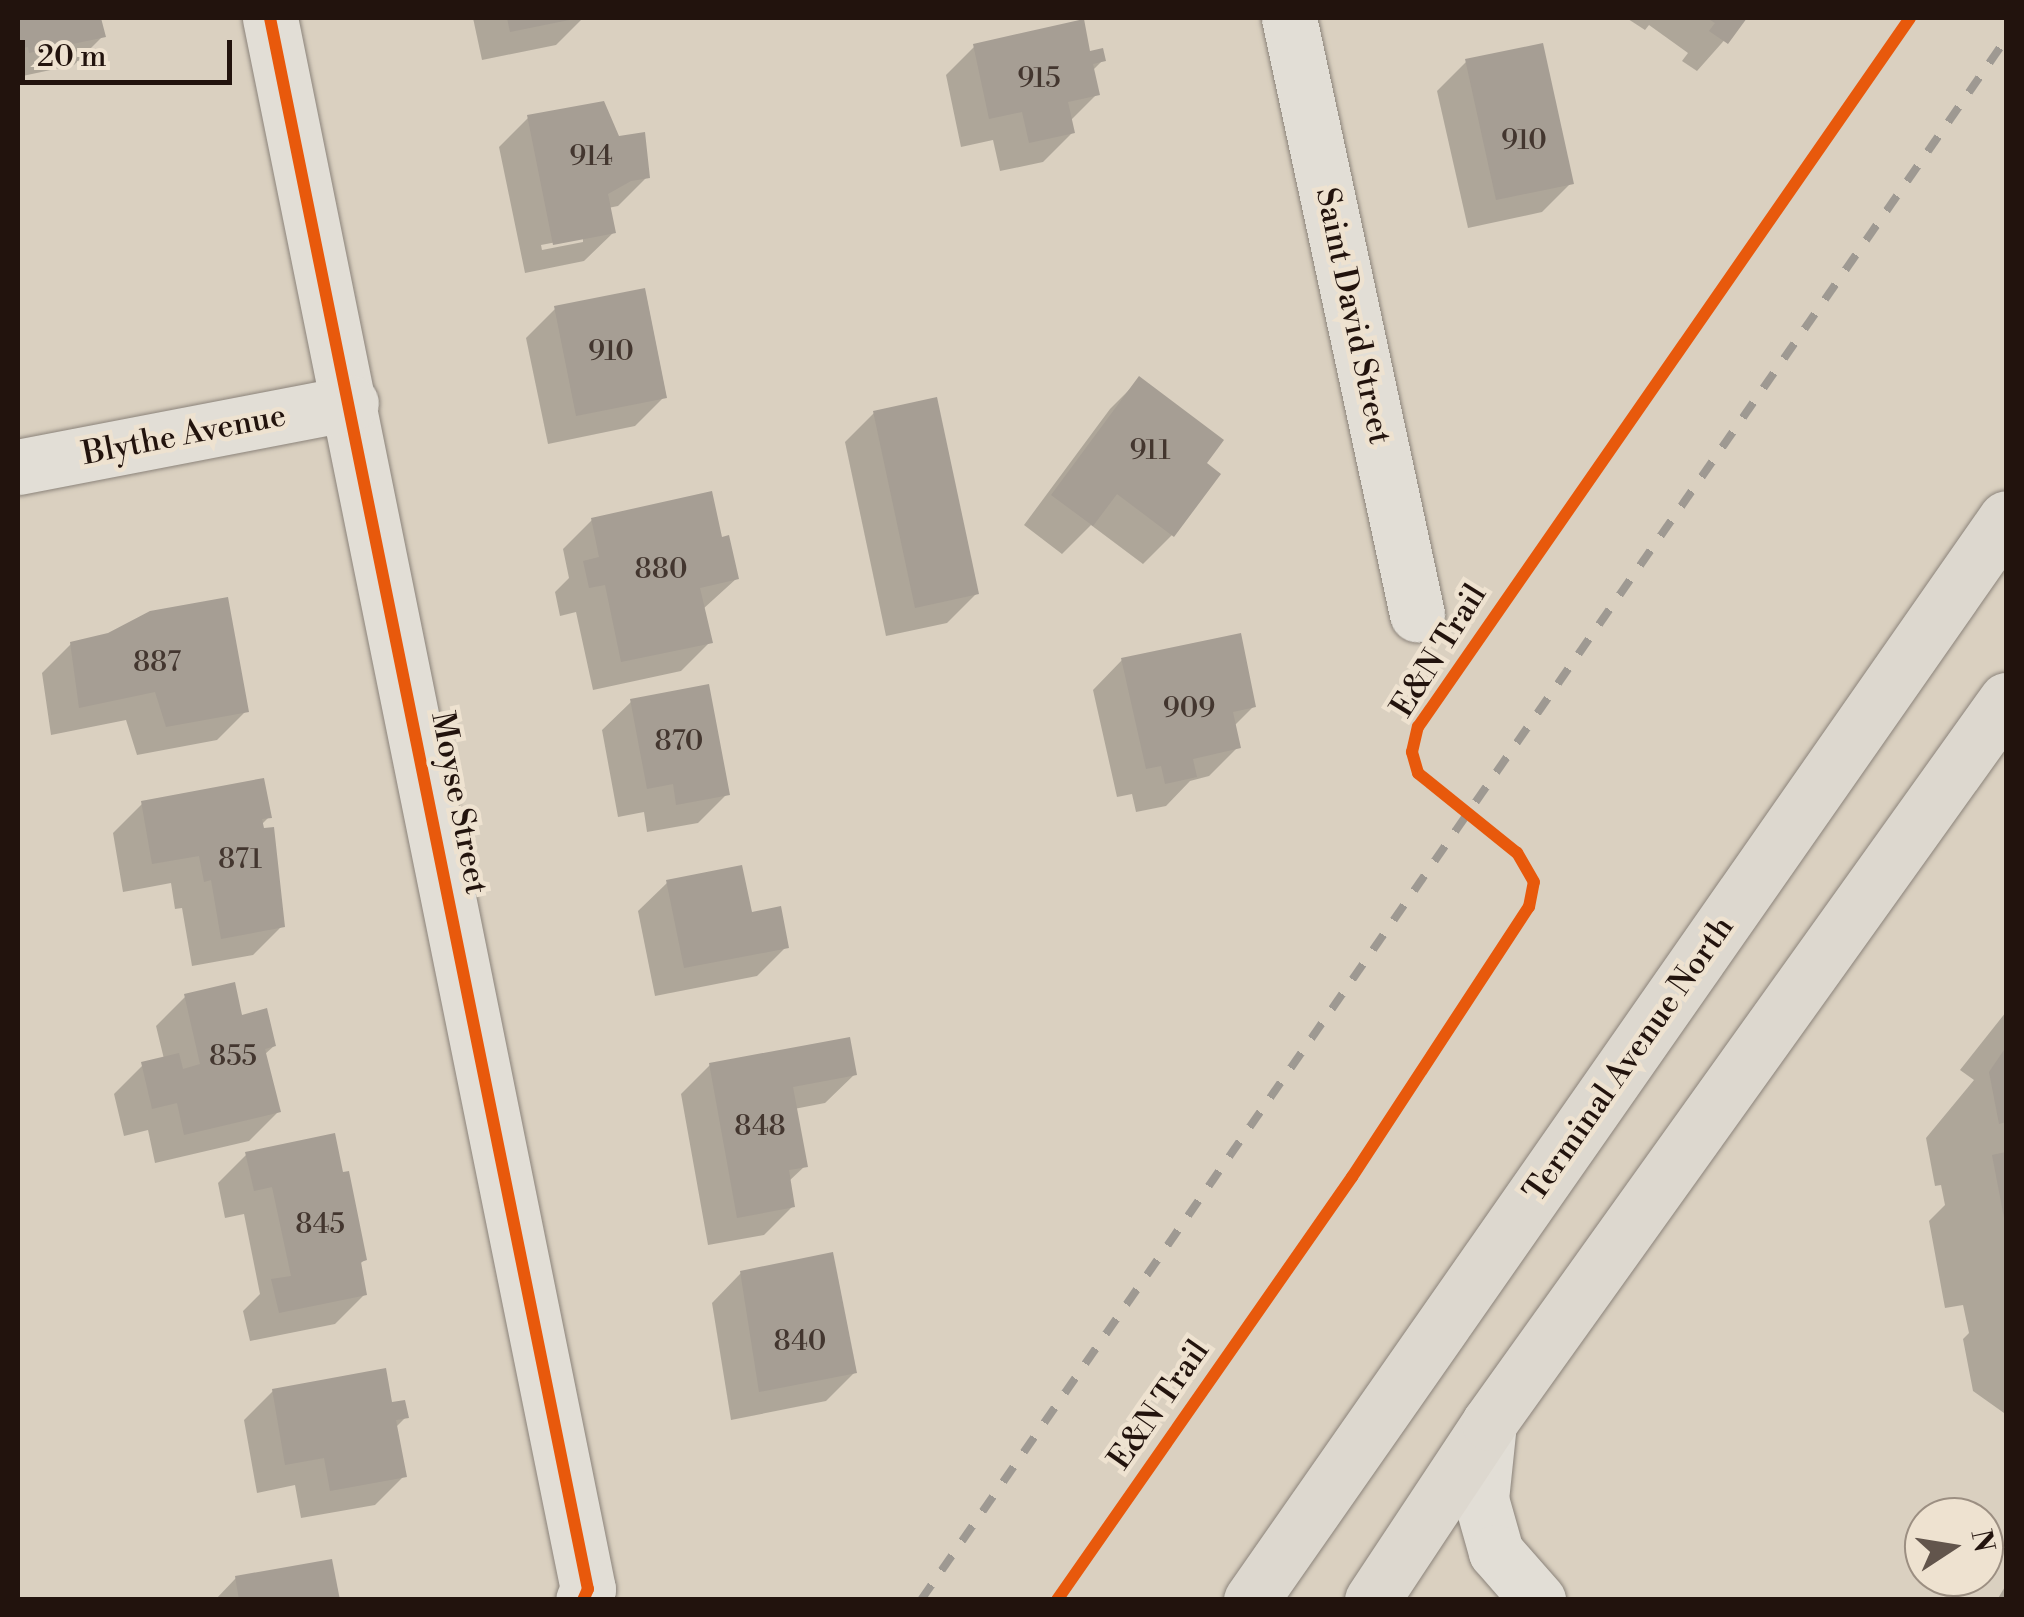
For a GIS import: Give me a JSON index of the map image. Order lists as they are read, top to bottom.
{
  "streets": {
    "main road": ["Terminal Avenue North"],
    "street": ["Saint David Street", "Blythe Avenue", "Moyse Street"],
    "cycle path": ["E&N Trail"]
  },
  "crossings": [
    ["Blythe Avenue", "Moyse Street"]
  ],
  "house_numbers": [
    "915",
    "910",
    "914",
    "910",
    "911",
    "880",
    "887",
    "909",
    "870",
    "871",
    "855",
    "848",
    "845",
    "840"
  ],
  "scale_bar": "20 m",
  "north": "right"
}
